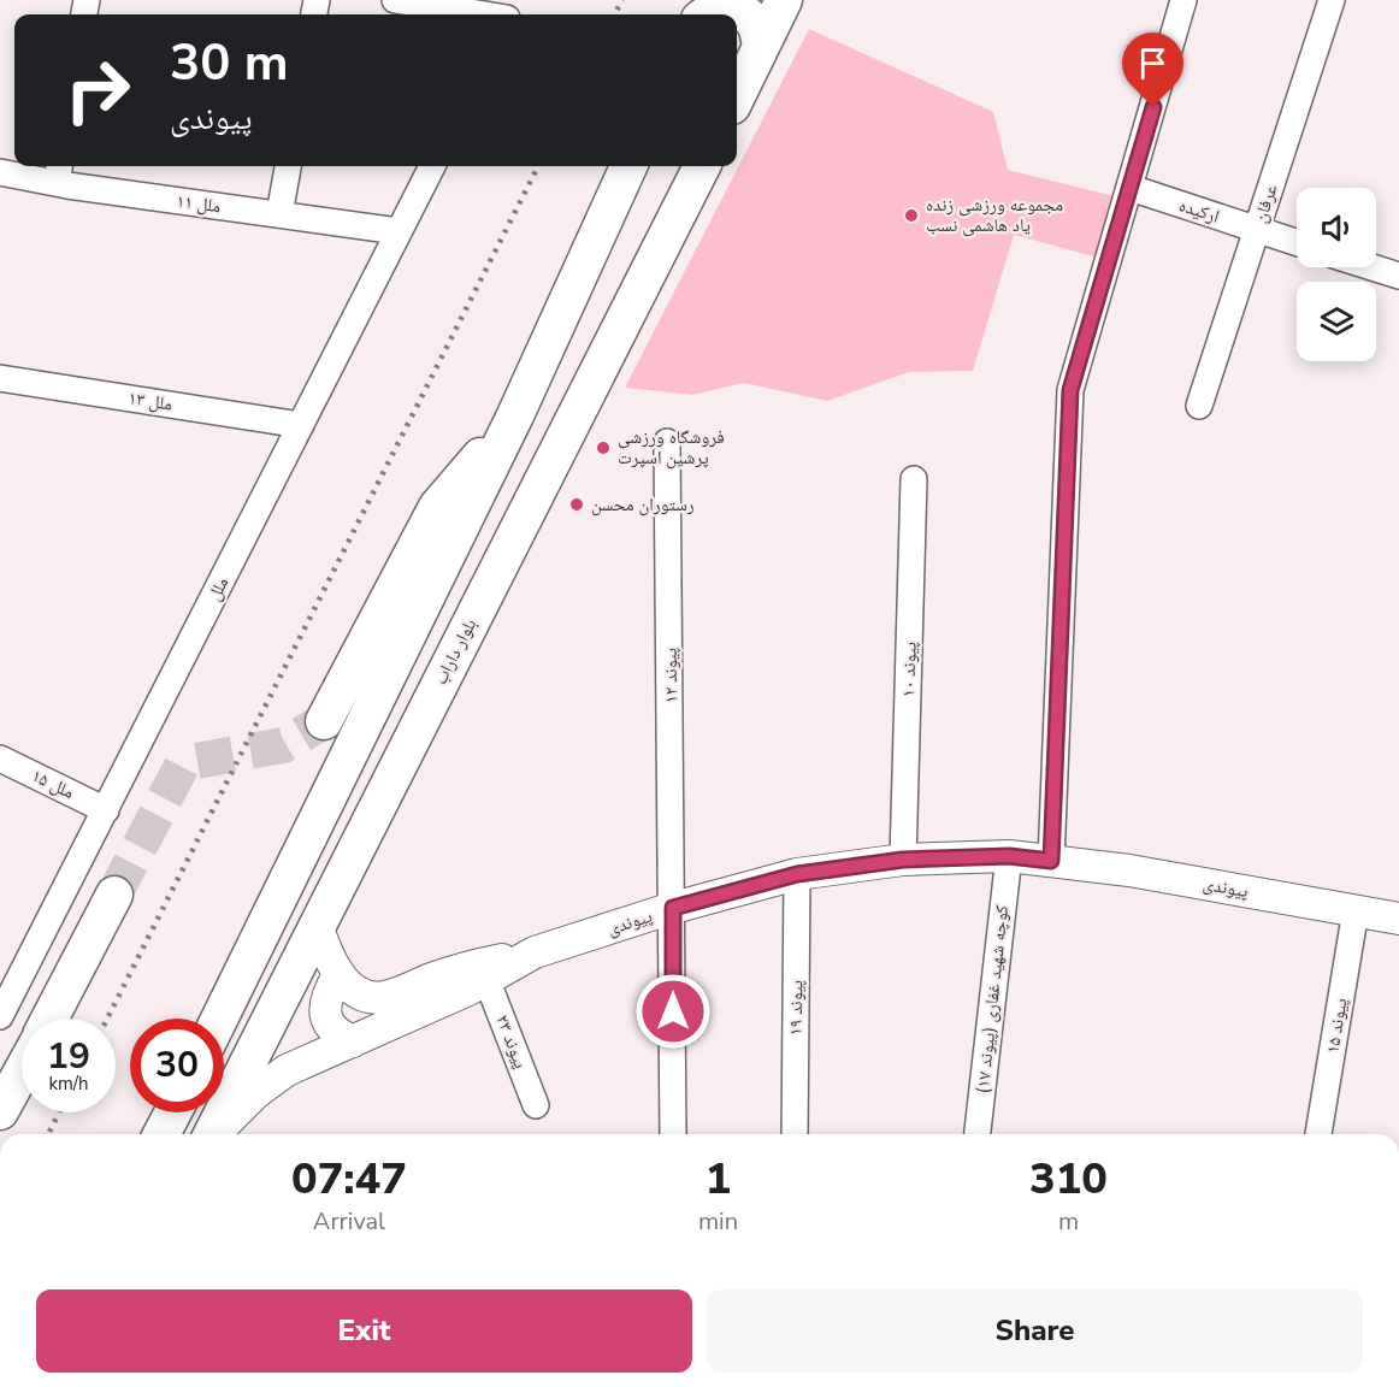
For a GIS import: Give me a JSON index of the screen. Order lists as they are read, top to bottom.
{
  "streets": {
    "main road": ["بلوار داراب"],
    "street": [
      "ملل ۱۱",
      "عرفان",
      "ارکیده",
      "ملل ۱۳",
      "ملل",
      "پیوند ۱۰",
      "پیوند ۱۲",
      "ملل ۱۵",
      "پیوندی",
      "کوچه شهید غفاری (پیوند ۱۷)",
      "پیوند ۱۹",
      "پیوند ۱۵",
      "پیوند ۲۳"
    ]
  },
  "crossings": [
    ["ملل ۱۱", "ملل"],
    ["عرفان", "ارکیده"],
    ["ملل ۱۳", "ملل"],
    ["ملل", "ملل ۱۵"],
    ["پیوند ۱۰", "پیوندی"],
    ["پیوند ۱۲", "پیوندی"],
    ["پیوندی", "کوچه شهید غفاری (پیوند ۱۷)"],
    ["پیوندی", "پیوند ۱۹"],
    ["پیوندی", "پیوند ۱۵"],
    ["پیوندی", "پیوند ۲۳"]
  ],
  "places": ["مجموعه ورزشی زنده یاد هاشمی نسب", "فروشگاه ورزشی پرشین اسپرت", "رستوران محسن"],
  "page": {
    "turn": ["30 m", "پیوندی"],
    "speed": "19 km/h",
    "limit": "30",
    "eta": [
      "07:47",
      "Arrival",
      "1",
      "min",
      "310",
      "m"
    ],
    "buttons": ["Exit", "Share"]
  }
}
